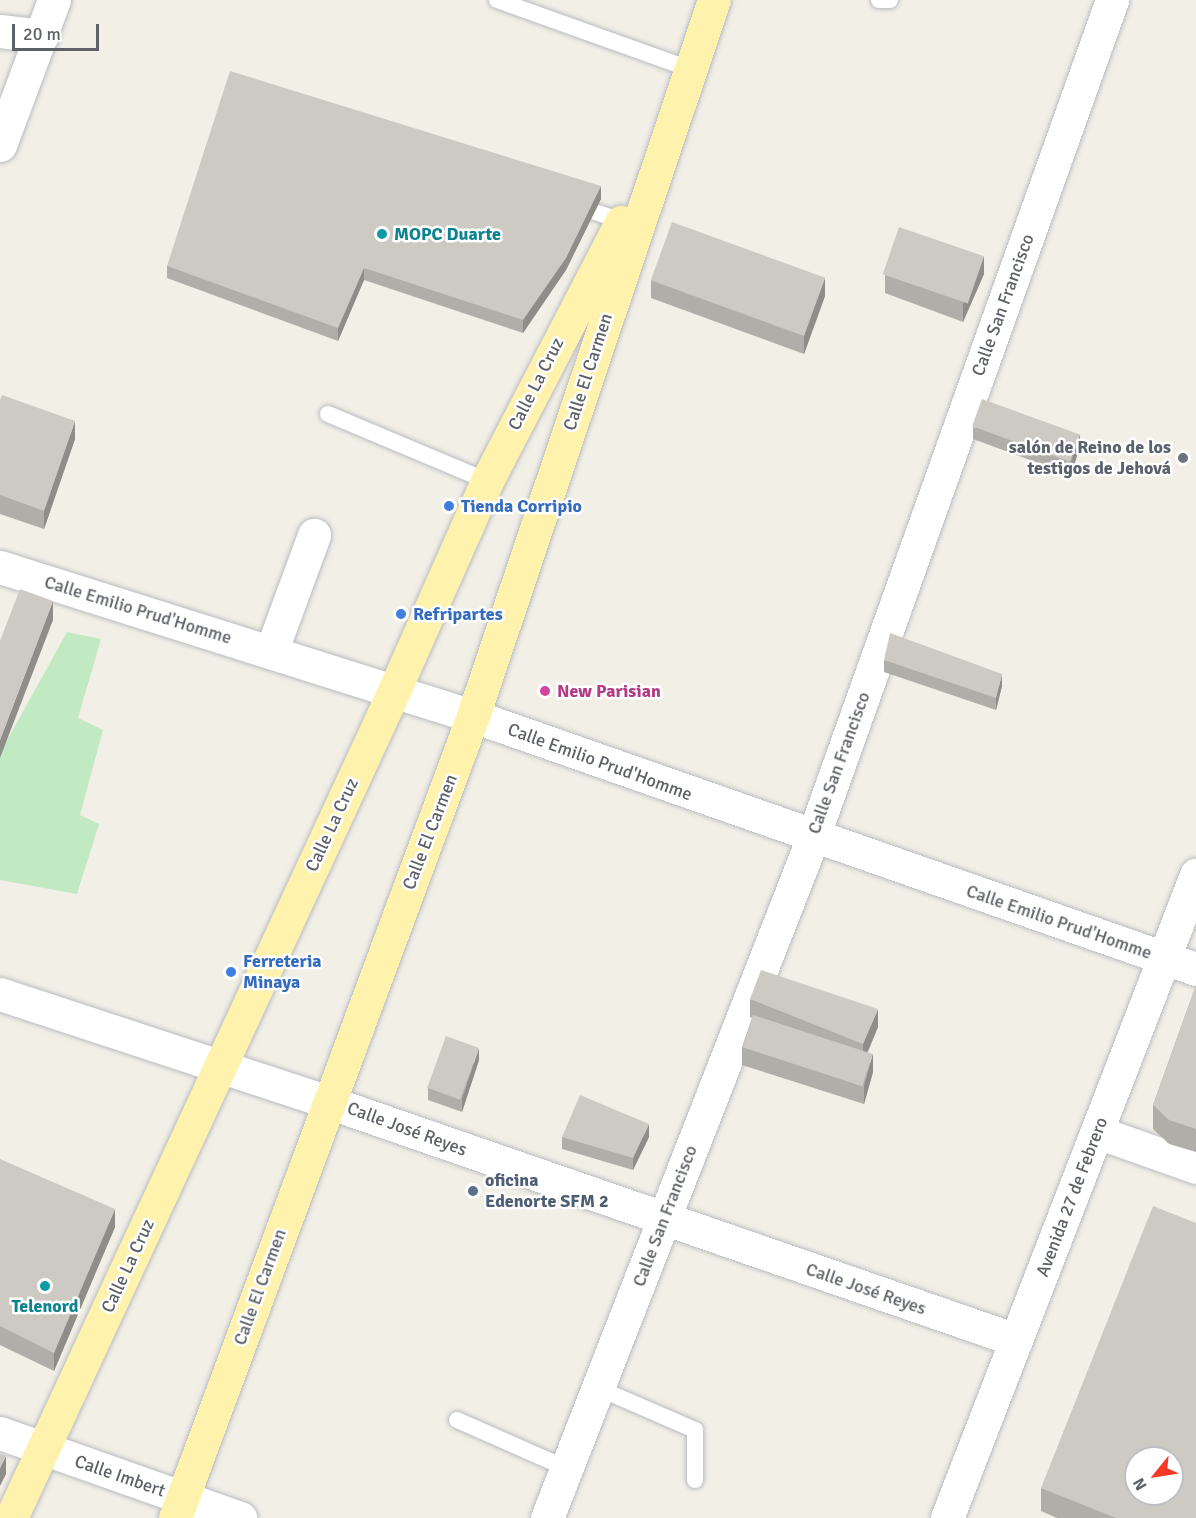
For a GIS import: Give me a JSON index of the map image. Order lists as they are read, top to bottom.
{
  "streets": {
    "main road": ["Calle El Carmen", "Calle La Cruz"],
    "street": [
      "Calle San Francisco",
      "Calle Emilio Prud'Homme",
      "Calle José Reyes",
      "Avenida 27 de Febrero",
      "Calle Imbert"
    ]
  },
  "crossings": [
    ["Calle San Francisco", "Calle Emilio Prud'Homme"],
    ["Calle San Francisco", "Calle José Reyes"],
    ["Calle El Carmen", "Calle La Cruz"],
    ["Calle El Carmen", "Calle Emilio Prud'Homme"],
    ["Calle El Carmen", "Calle José Reyes"],
    ["Calle El Carmen", "Calle Imbert"],
    ["Calle La Cruz", "Calle Emilio Prud'Homme"],
    ["Calle La Cruz", "Calle José Reyes"],
    ["Calle La Cruz", "Calle Imbert"],
    ["Calle Emilio Prud'Homme", "Avenida 27 de Febrero"],
    ["Calle José Reyes", "Avenida 27 de Febrero"]
  ],
  "places": [
    "MOPC Duarte",
    "salón de Reino de los testigos de Jehová",
    "Tienda Corripio",
    "Refripartes",
    "New Parisian",
    "Ferreteria Minaya",
    "oficina Edenorte SFM 2",
    "Telenord"
  ],
  "scale_bar": "20 m",
  "north": "bottom left"
}
